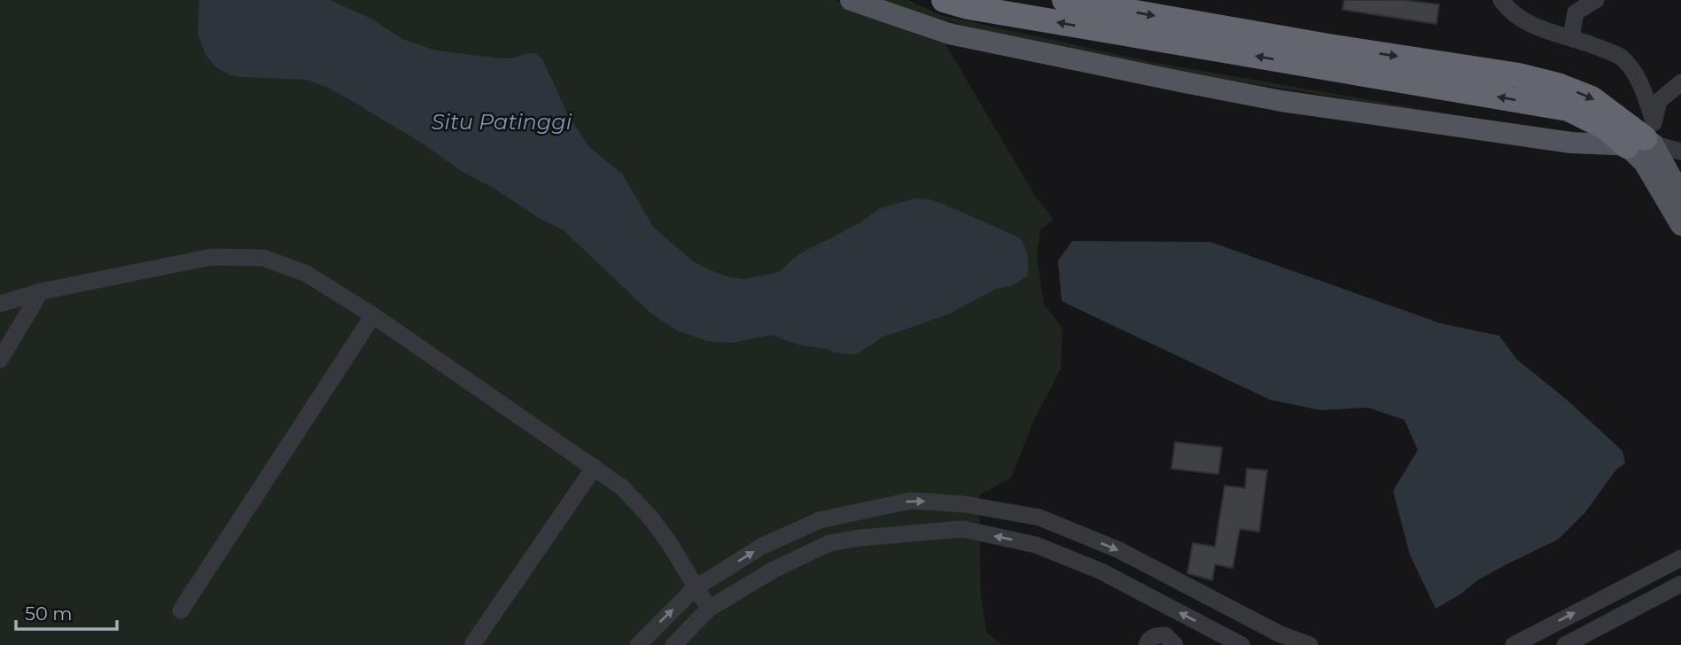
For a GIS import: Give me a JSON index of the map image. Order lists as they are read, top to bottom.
{
  "water": ["Situ Patinggi"],
  "scale_bar": "50 m"
}
